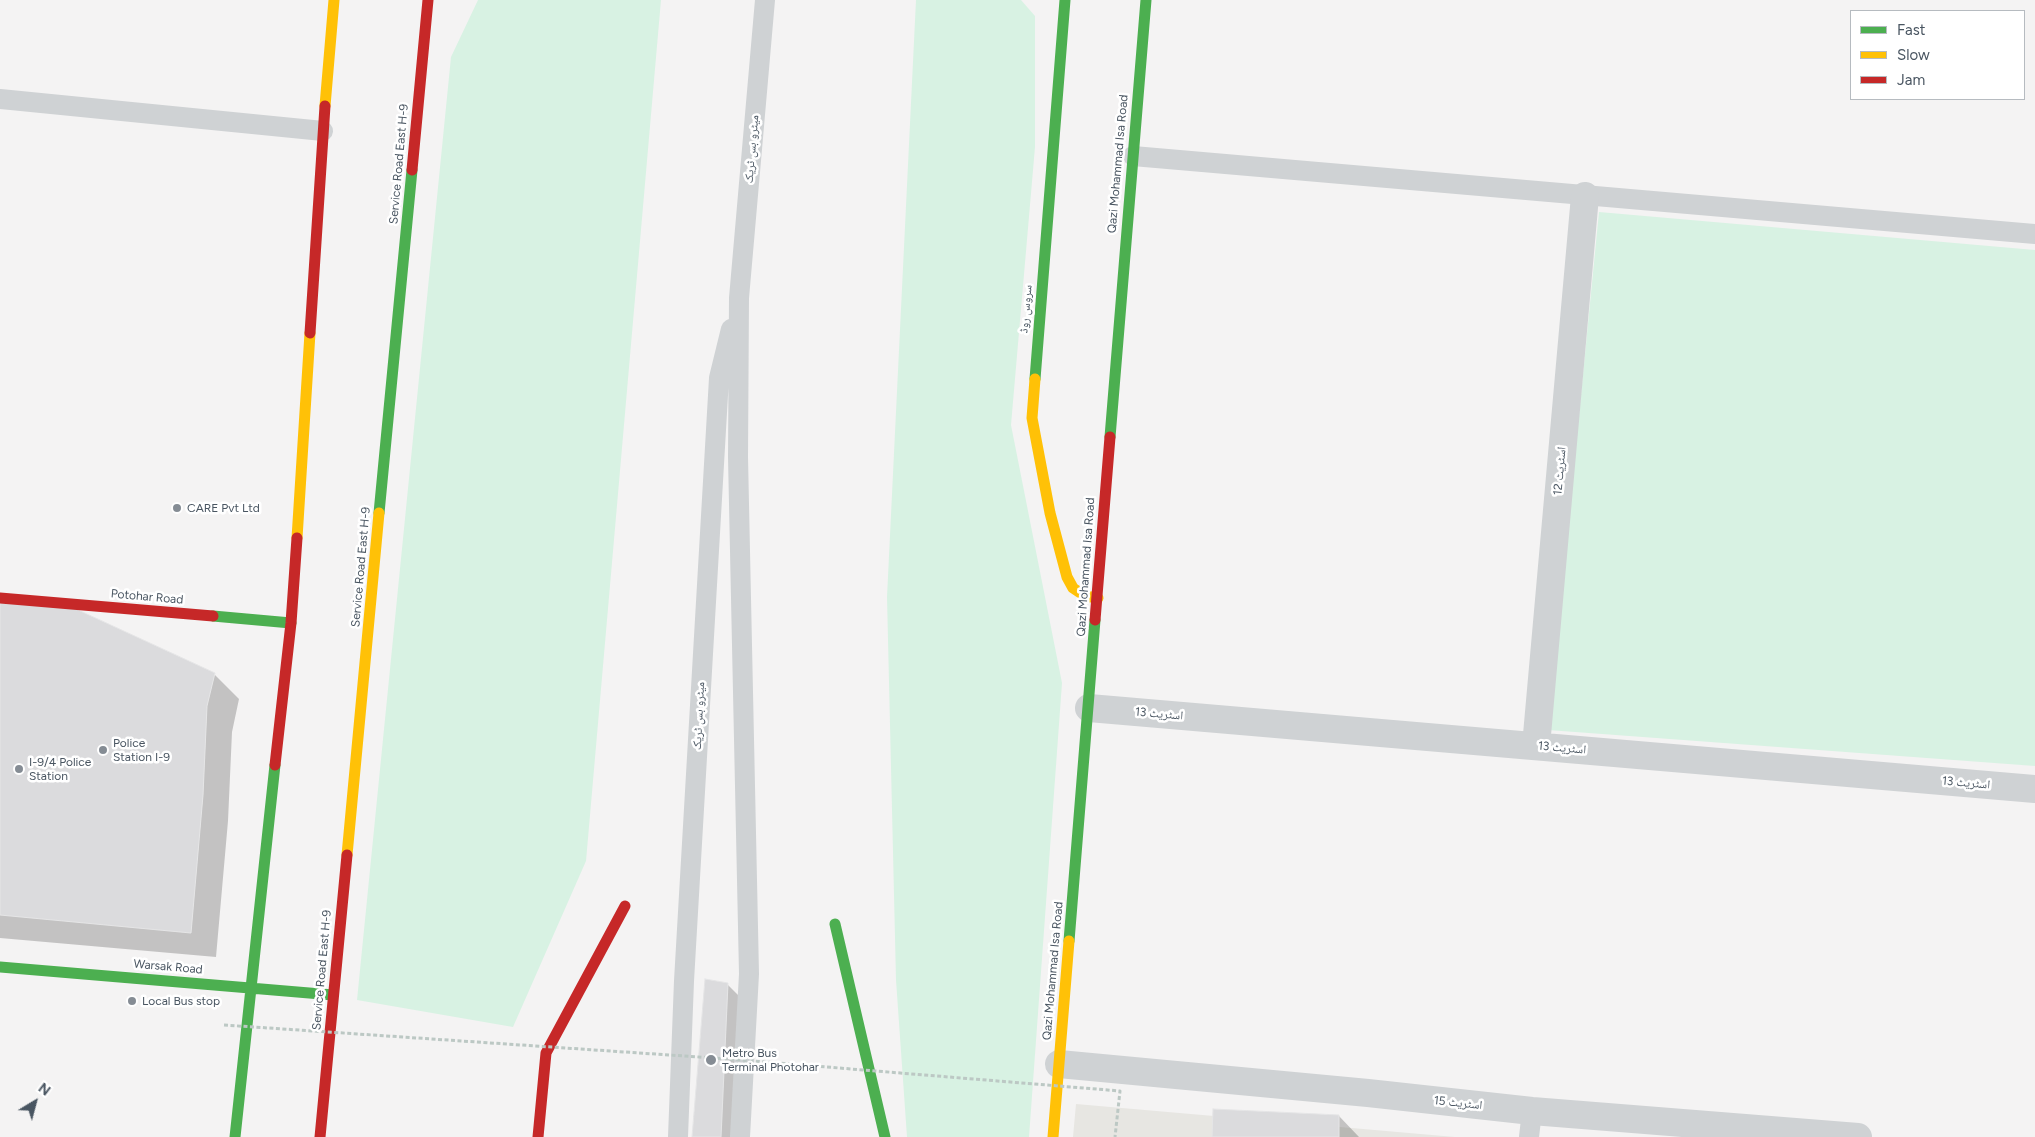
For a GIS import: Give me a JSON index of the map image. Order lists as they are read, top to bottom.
{
  "streets": {
    "main road": [
      "Service Road East H-9",
      "Qazi Mohammad Isa Road",
      "سروس روڈ",
      "Potohar Road",
      "Warsak Road"
    ],
    "street": ["اسٹریٹ 12", "اسٹریٹ 13", "اسٹریٹ 15"],
    "lane": ["میٹرو بس ٹریک"]
  },
  "crossings": [
    ["Service Road East H-9", "Warsak Road"],
    ["Qazi Mohammad Isa Road", "سروس روڈ"],
    ["Qazi Mohammad Isa Road", "اسٹریٹ 13"],
    ["Qazi Mohammad Isa Road", "اسٹریٹ 15"],
    ["اسٹریٹ 12", "اسٹریٹ 13"]
  ],
  "places": [
    "CARE Pvt Ltd",
    "Police Station I-9",
    "I-9/4 Police Station",
    "Local Bus stop",
    "Metro Bus Terminal Photohar"
  ],
  "legend": ["Fast", "Slow", "Jam"],
  "north": "top right"
}
